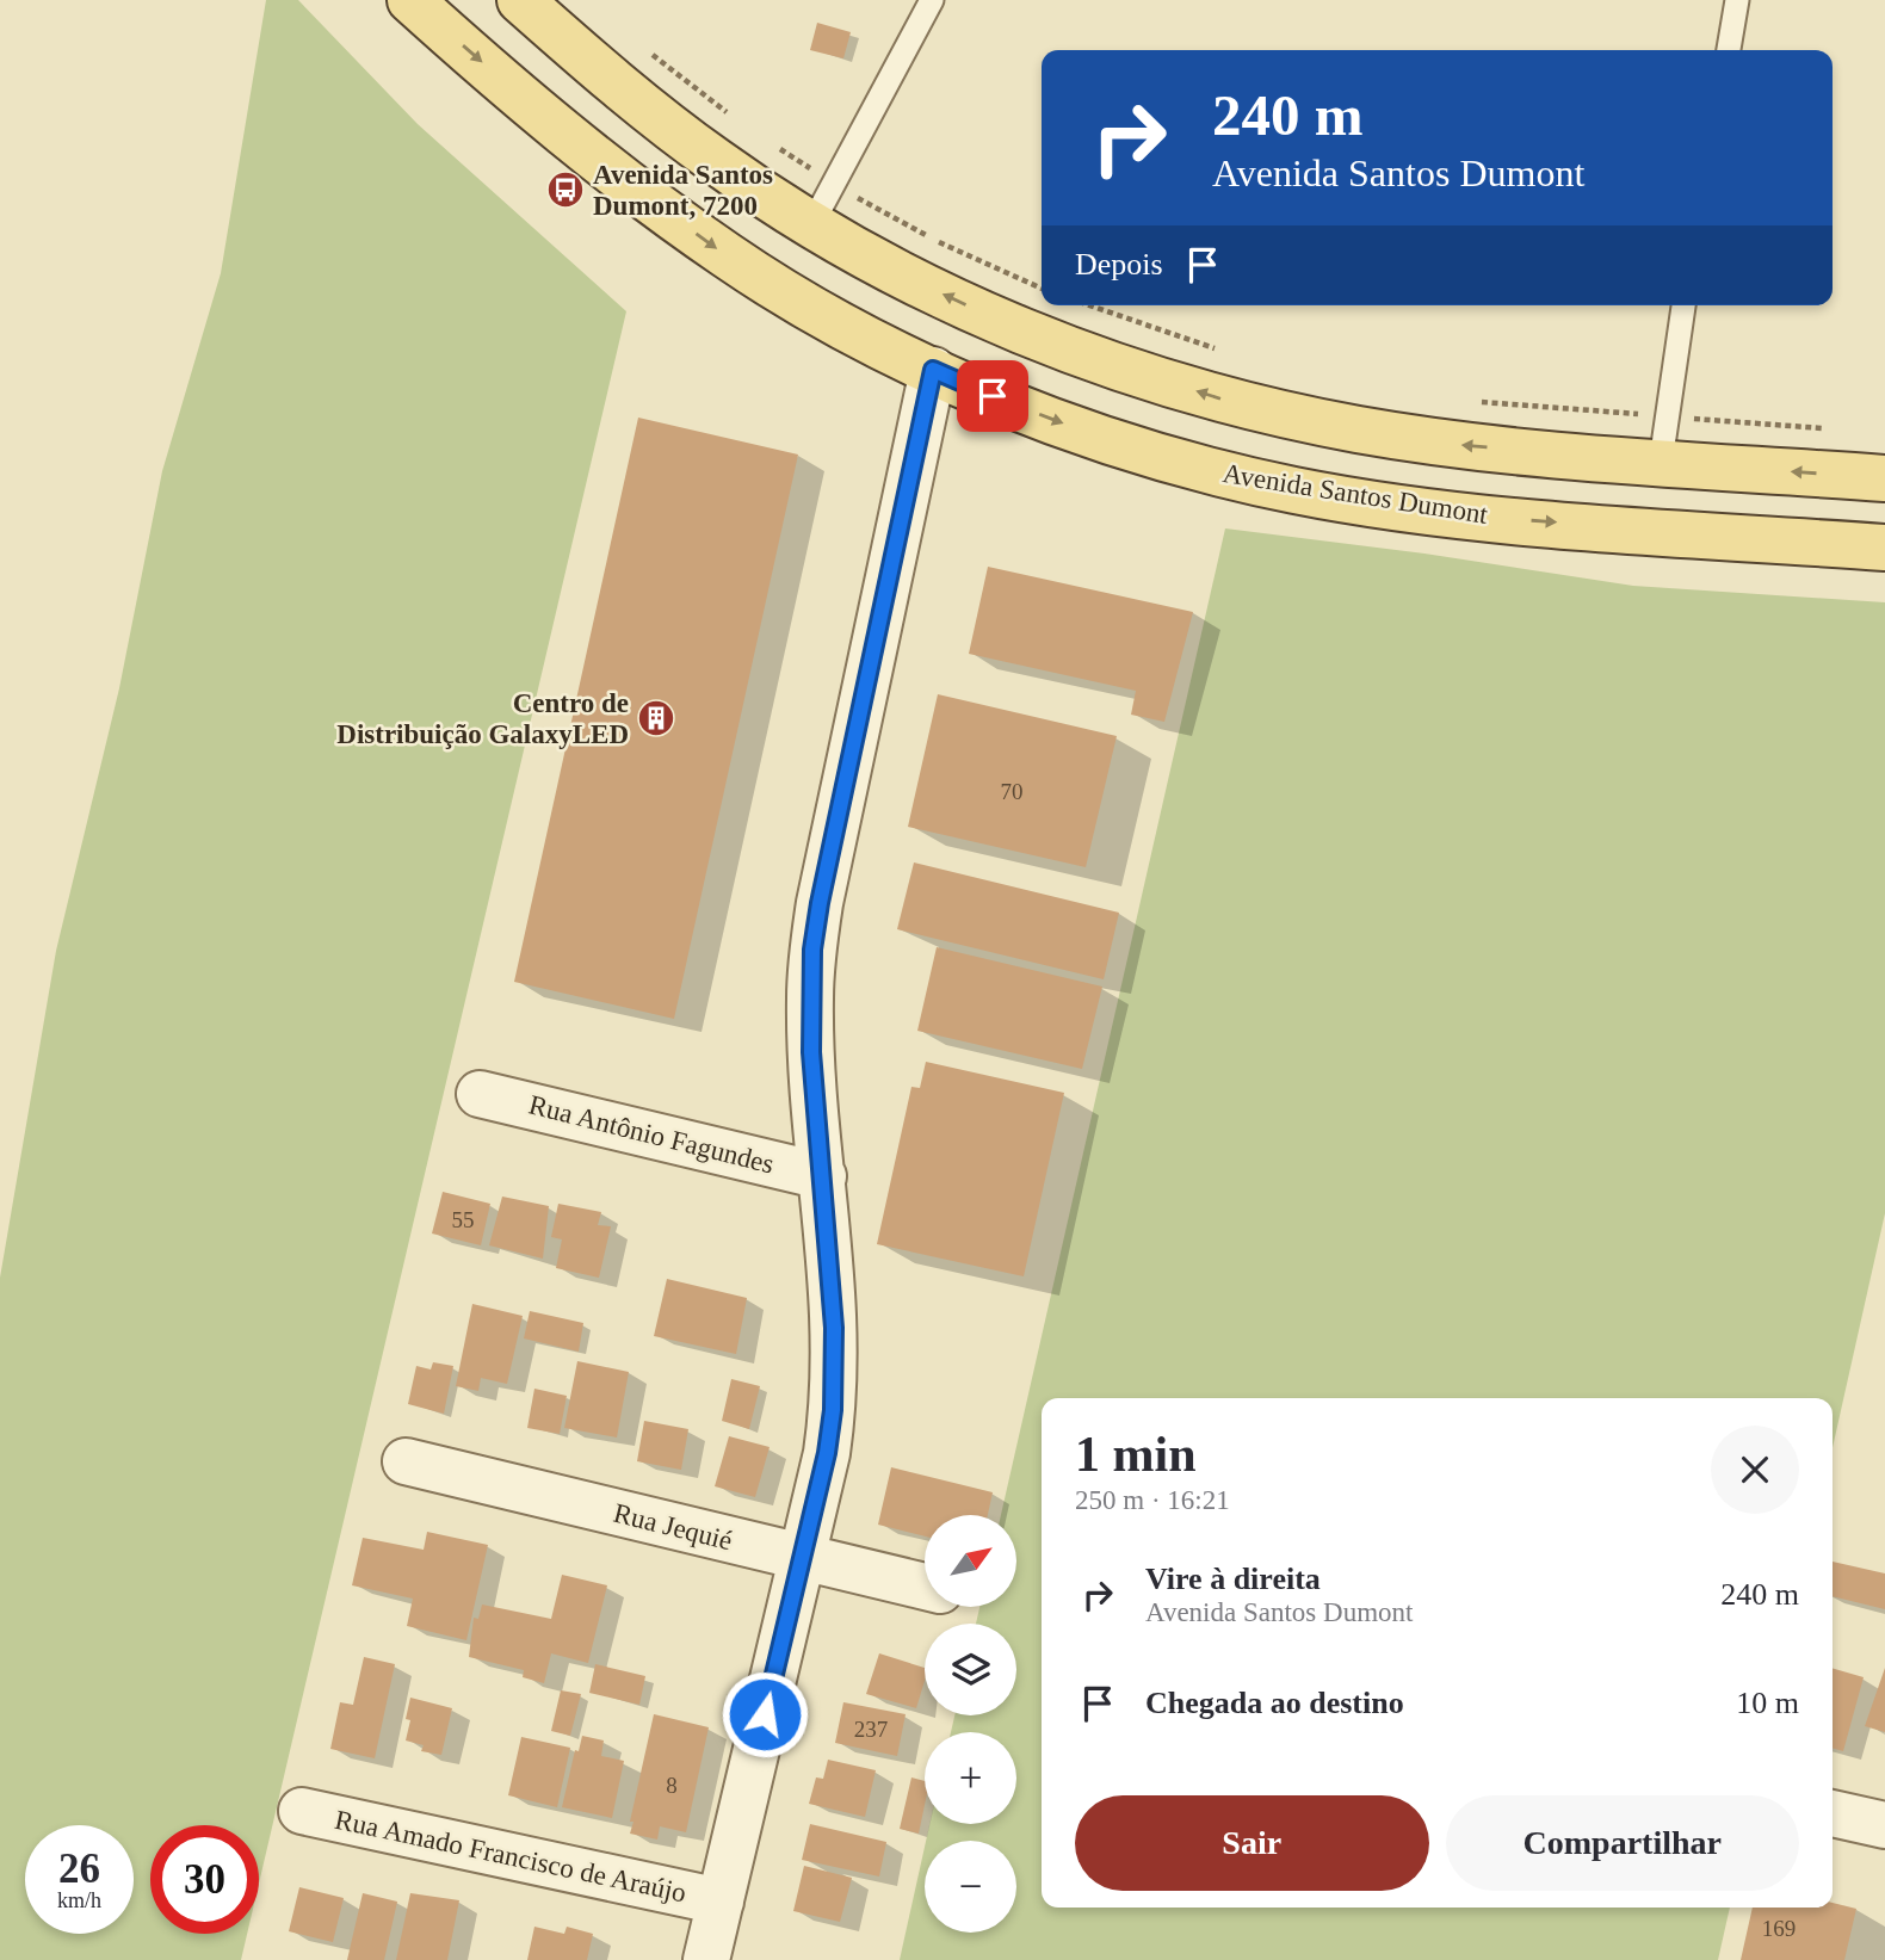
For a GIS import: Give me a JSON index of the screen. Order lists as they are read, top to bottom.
{
  "streets": {
    "main road": ["Avenida Santos Dumont"],
    "street": ["Rua Antônio Fagundes", "Rua Jequié", "Rua Amado Francisco de Araújo"]
  },
  "places": {
    "bus stop": ["Avenida Santos Dumont, 7200"],
    "building": ["Centro de Distribuição GalaxyLED"]
  },
  "house_numbers": [
    "70",
    "55",
    "237",
    "8",
    "169"
  ],
  "north": "top right",
  "page": {
    "turn": ["240 m", "Avenida Santos Dumont"],
    "then": "Depois",
    "heading": ["1 min", "250 m · 16:21"],
    "map_buttons": ["+", "−"],
    "list": [
      {
        "name": "Vire à direita",
        "note": "Avenida Santos Dumont",
        "value": "240 m"
      },
      {
        "name": "Chegada ao destino",
        "value": "10 m"
      }
    ],
    "buttons": ["Sair", "Compartilhar"],
    "speed": "26 km/h",
    "limit": "30"
  }
}
